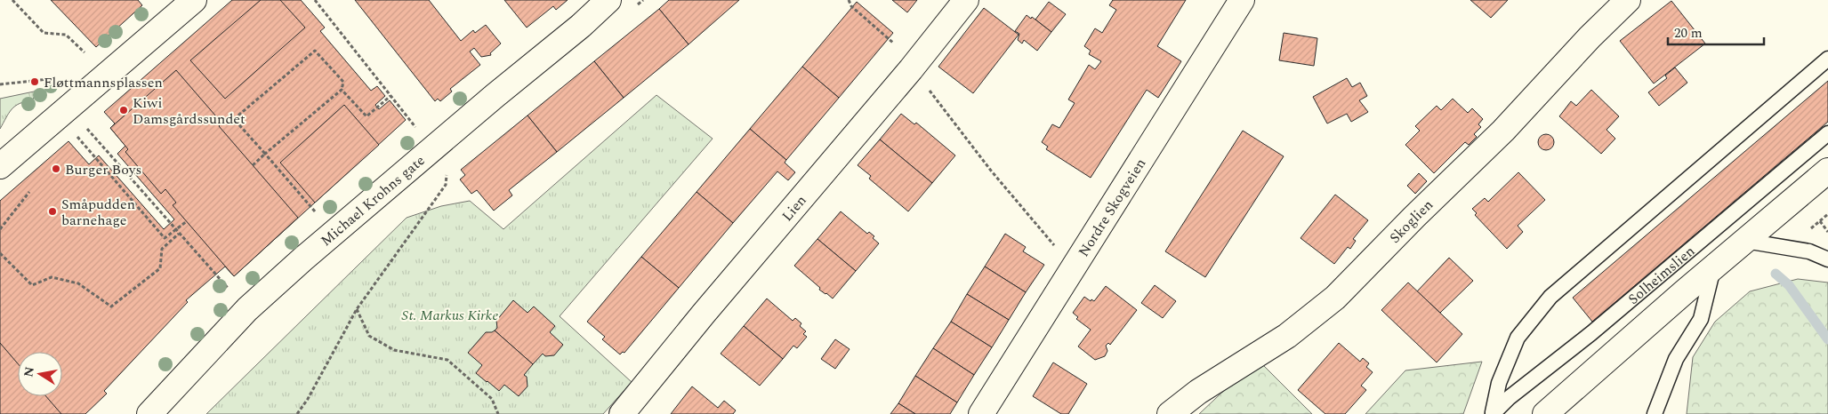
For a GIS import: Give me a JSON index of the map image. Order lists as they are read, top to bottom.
{
  "streets": {
    "street": [
      "Michael Krohns gate",
      "Lien",
      "Nordre Skogveien",
      "Skoglien",
      "Solheimslien"
    ]
  },
  "parks": ["St. Markus Kirke"],
  "places": [
    "Fløttmannsplassen",
    "Kiwi Damsgårdssundet",
    "Burger Boys",
    "Småpudden barnehage"
  ],
  "scale_bar": "20 m",
  "north": "left"
}
